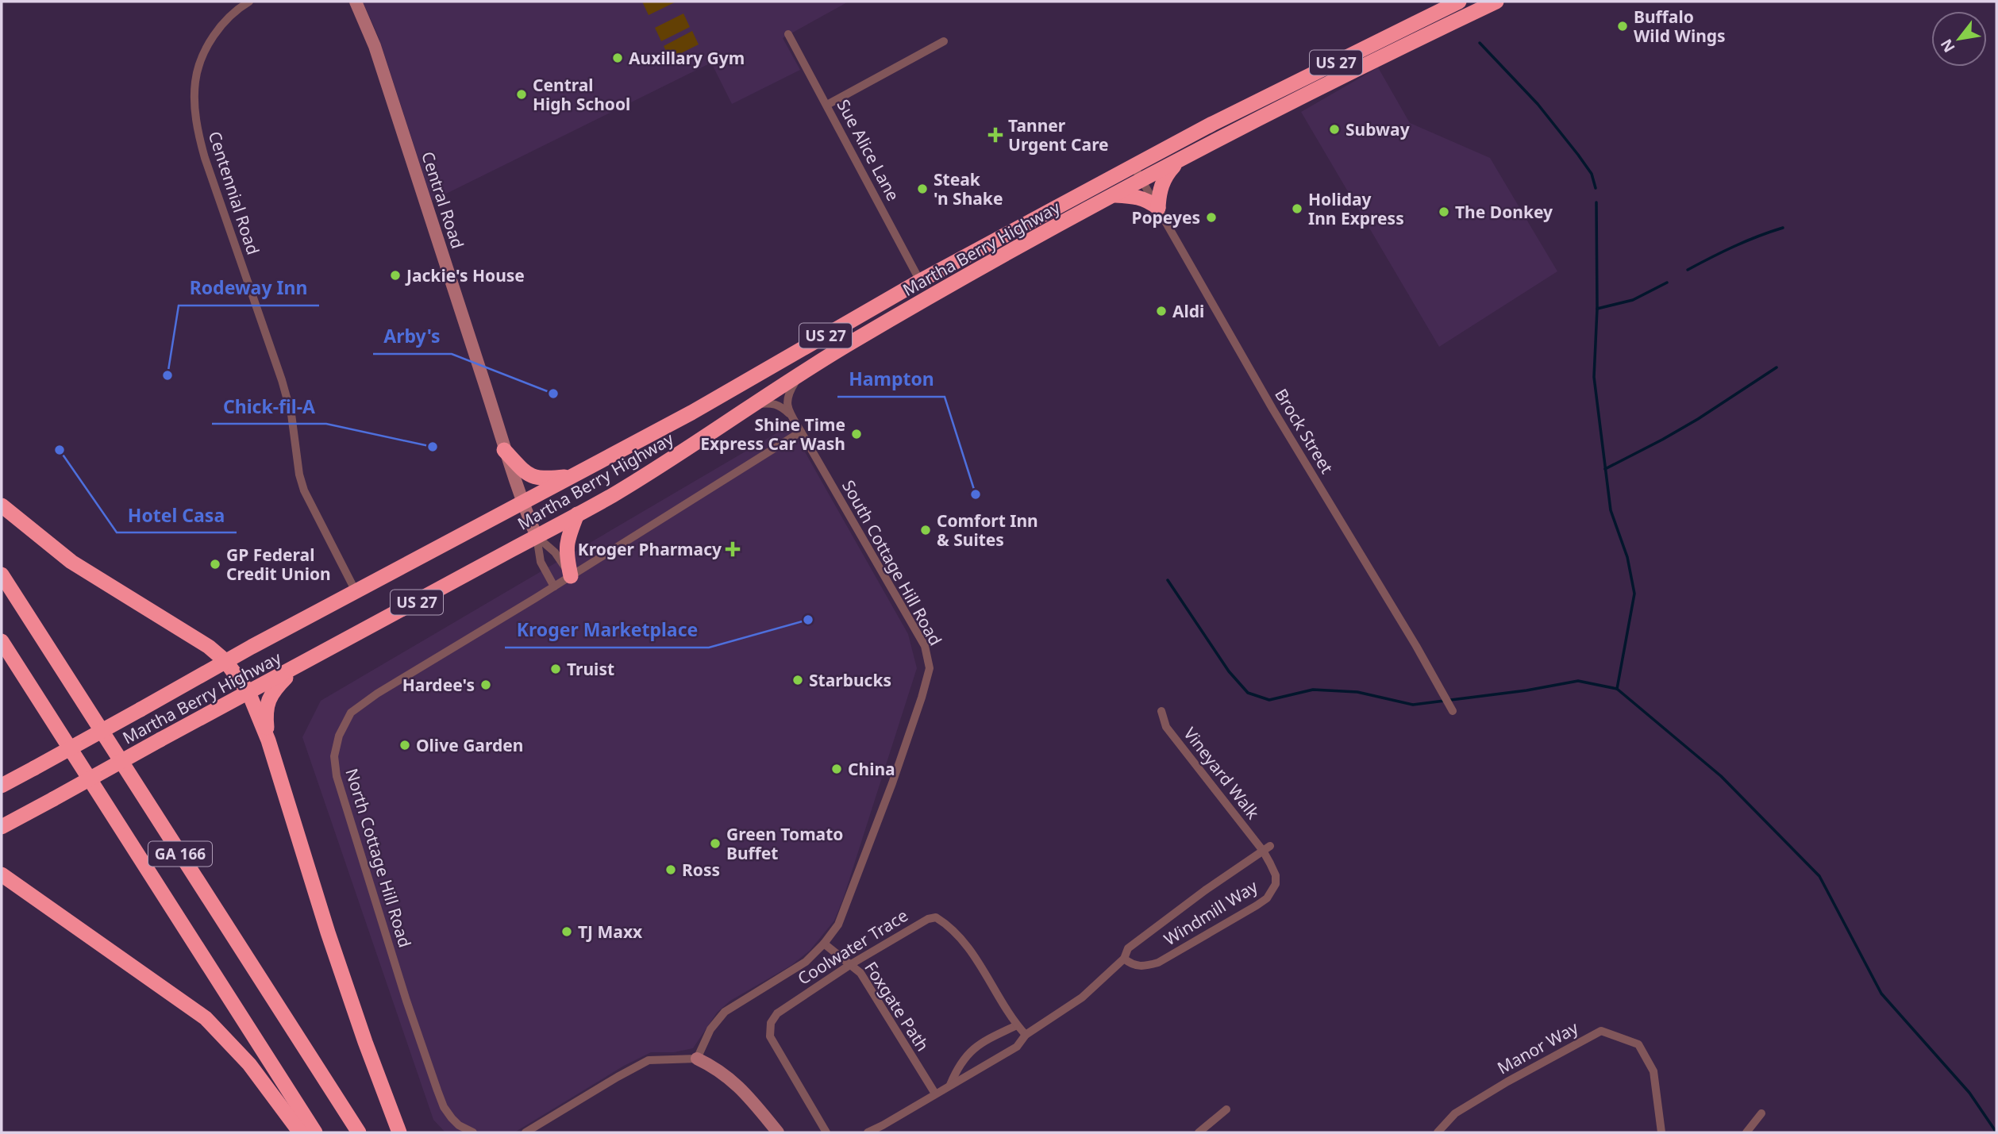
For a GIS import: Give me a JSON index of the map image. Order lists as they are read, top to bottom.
{
  "streets": {
    "highway": ["US 27", "Martha Berry Highway", "GA 166"],
    "street": [
      "Sue Alice Lane",
      "Centennial Road",
      "Central Road",
      "Brock Street",
      "South Cottage Hill Road",
      "Vineyard Walk",
      "North Cottage Hill Road",
      "Windmill Way",
      "Coolwater Trace",
      "Foxgate Path",
      "Manor Way"
    ]
  },
  "crossings": [
    ["Sue Alice Lane", "Martha Berry Highway"],
    ["Centennial Road", "Martha Berry Highway"],
    ["Central Road", "Martha Berry Highway"],
    ["Central Road", "North Cottage Hill Road"],
    ["Martha Berry Highway", "Brock Street"],
    ["South Cottage Hill Road", "Foxgate Path"],
    ["Vineyard Walk", "Windmill Way"],
    ["Windmill Way", "Coolwater Trace"],
    ["Windmill Way", "Foxgate Path"],
    ["Coolwater Trace", "Foxgate Path"]
  ],
  "places": {
    "other": [
      "Buffalo Wild Wings",
      "Auxillary Gym",
      "Central High School",
      "Subway",
      "Steak 'n Shake",
      "Holiday Inn Express",
      "The Donkey",
      "Popeyes",
      "Jackie's House",
      "Aldi",
      "Rodeway Inn",
      "Arby's",
      "Shine Time Express Car Wash",
      "Chick-fil-A",
      "Hotel Casa",
      "Hampton",
      "Comfort Inn & Suites",
      "GP Federal Credit Union",
      "Kroger Marketplace",
      "Truist",
      "Starbucks",
      "Hardee's",
      "Olive Garden",
      "China",
      "Green Tomato Buffet",
      "Ross",
      "TJ Maxx"
    ],
    "health": ["Tanner Urgent Care", "Kroger Pharmacy"]
  },
  "north": "bottom left"
}
